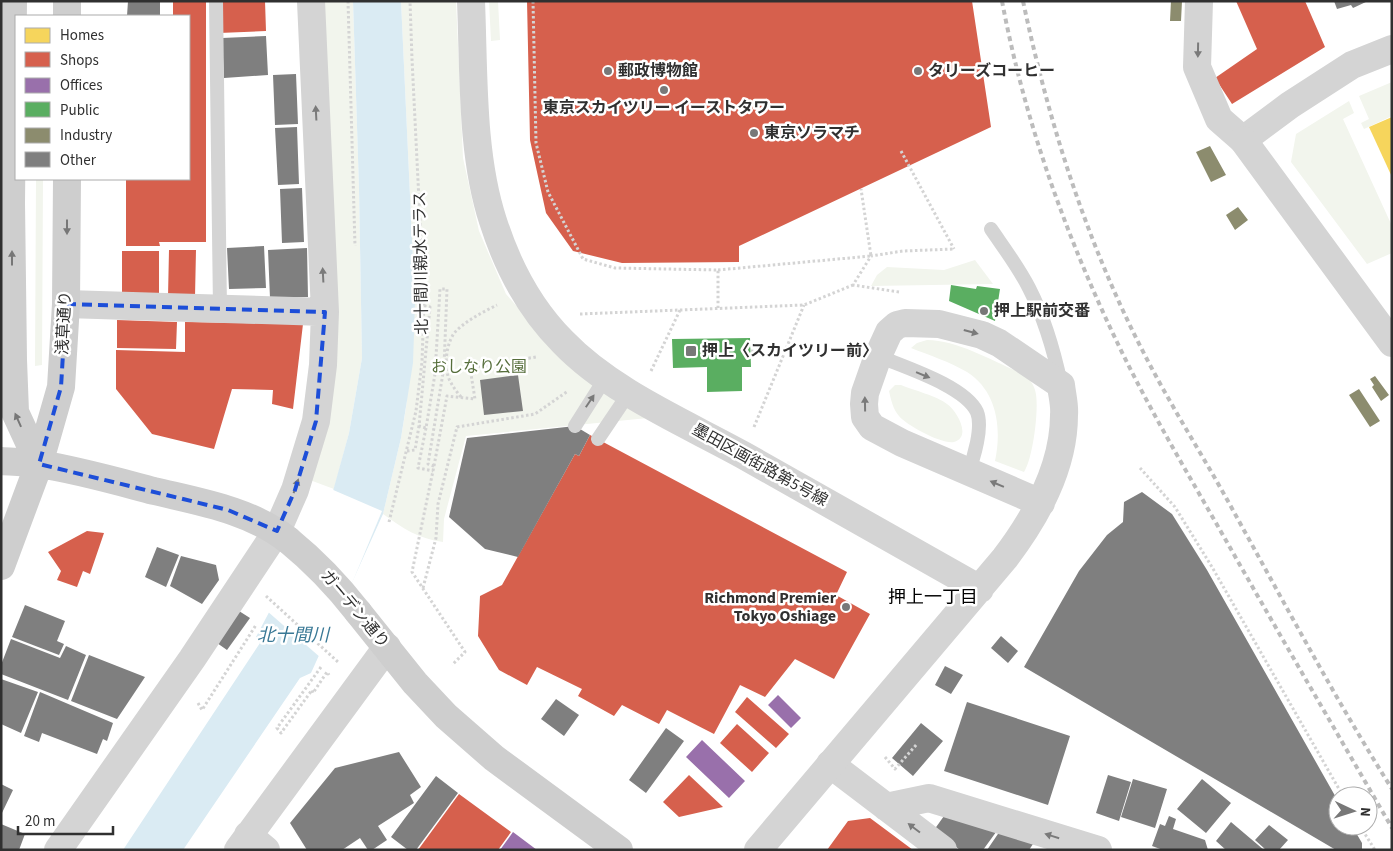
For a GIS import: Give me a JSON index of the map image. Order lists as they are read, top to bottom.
{
  "streets": {
    "main road": ["浅草通り", "ガーデン通り"],
    "street": ["墨田区画街路第5号線"],
    "path": ["北十間川親水テラス"]
  },
  "crossings": [
    ["浅草通り", "ガーデン通り"]
  ],
  "districts": ["押上一丁目"],
  "water": ["北十間川"],
  "parks": ["おしなり公園"],
  "places": {
    "other": [
      "郵政博物館",
      "タリーズコーヒー",
      "東京スカイツリー イーストタワー",
      "東京ソラマチ",
      "押上駅前交番",
      "Richmond Premier Tokyo Oshiage"
    ],
    "transit": ["押上〈スカイツリー前〉"]
  },
  "legend": [
    "Homes",
    "Shops",
    "Offices",
    "Public",
    "Industry",
    "Other"
  ],
  "scale_bar": "20 m",
  "north": "right"
}
